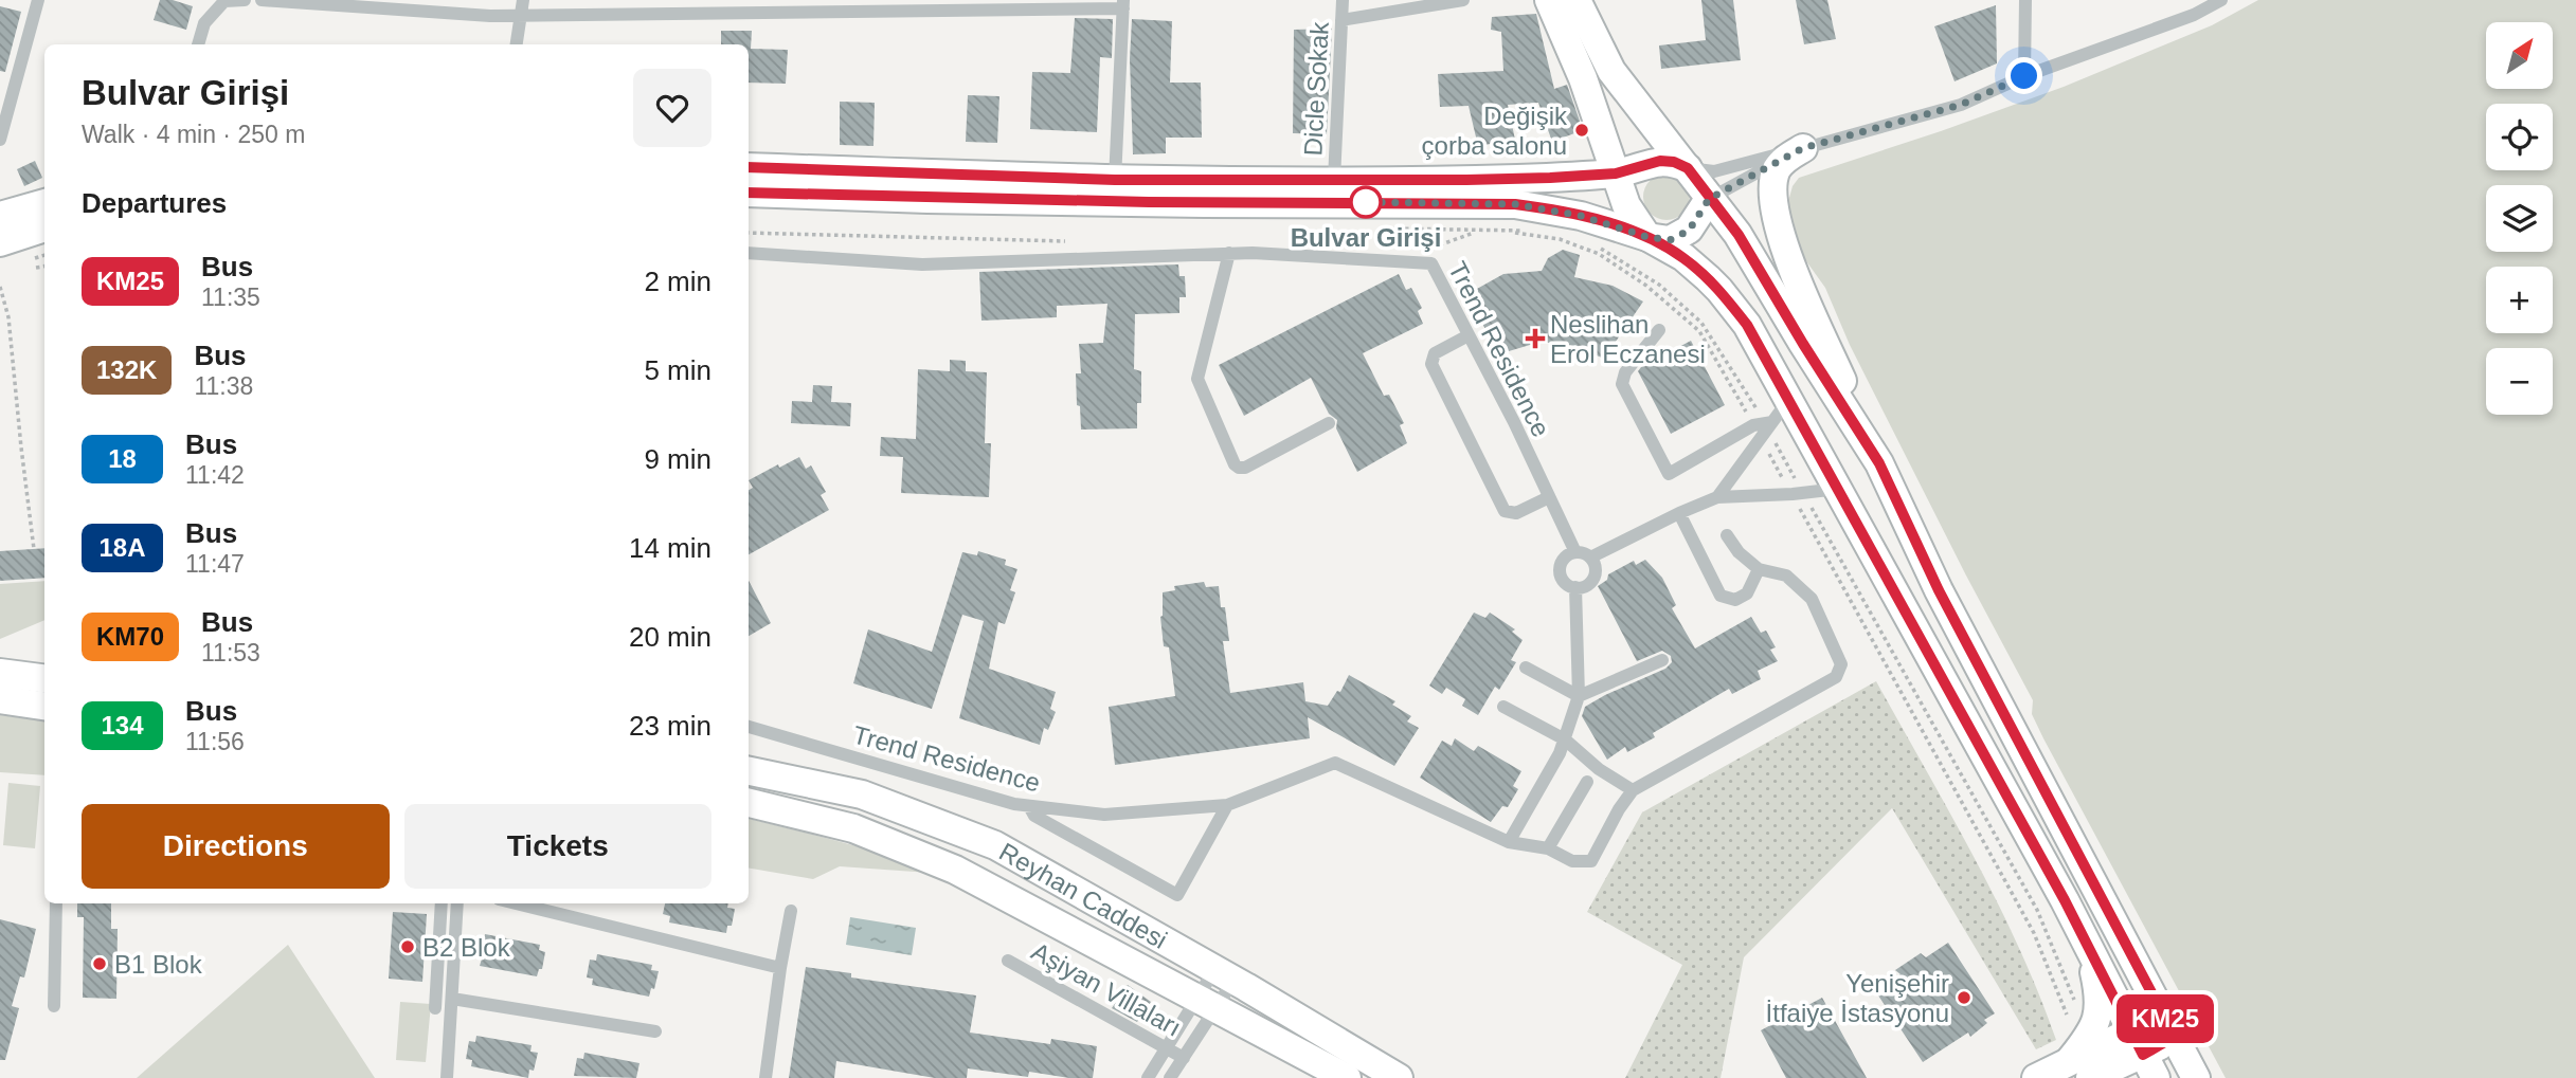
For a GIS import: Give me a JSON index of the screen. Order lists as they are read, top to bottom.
{
  "streets": {
    "main road": ["Reyhan Caddesi"],
    "street": ["Dicle Sokak", "Trend Residence", "Aşiyan Villaları"]
  },
  "places": {
    "other": [
      "Değişik çorba salonu",
      "Bulvar Girişi",
      "B2 Blok",
      "B1 Blok",
      "Yenişehir İtfaiye İstasyonu"
    ],
    "health": ["Neslihan Erol Eczanesi"]
  },
  "lines": ["bus line KM25"],
  "north": "top right",
  "page": {
    "on_map": "KM25",
    "map_buttons": ["+", "−"],
    "heading": [
      ["Bulvar Girişi", "Walk · 4 min · 250 m"],
      "Departures"
    ],
    "list": [
      {
        "mark": "KM25",
        "name": "Bus",
        "note": "11:35",
        "value": "2 min"
      },
      {
        "mark": "132K",
        "name": "Bus",
        "note": "11:38",
        "value": "5 min"
      },
      {
        "mark": "18",
        "name": "Bus",
        "note": "11:42",
        "value": "9 min"
      },
      {
        "mark": "18A",
        "name": "Bus",
        "note": "11:47",
        "value": "14 min"
      },
      {
        "mark": "KM70",
        "name": "Bus",
        "note": "11:53",
        "value": "20 min"
      },
      {
        "mark": "134",
        "name": "Bus",
        "note": "11:56",
        "value": "23 min"
      }
    ],
    "buttons": ["Directions", "Tickets"]
  }
}
